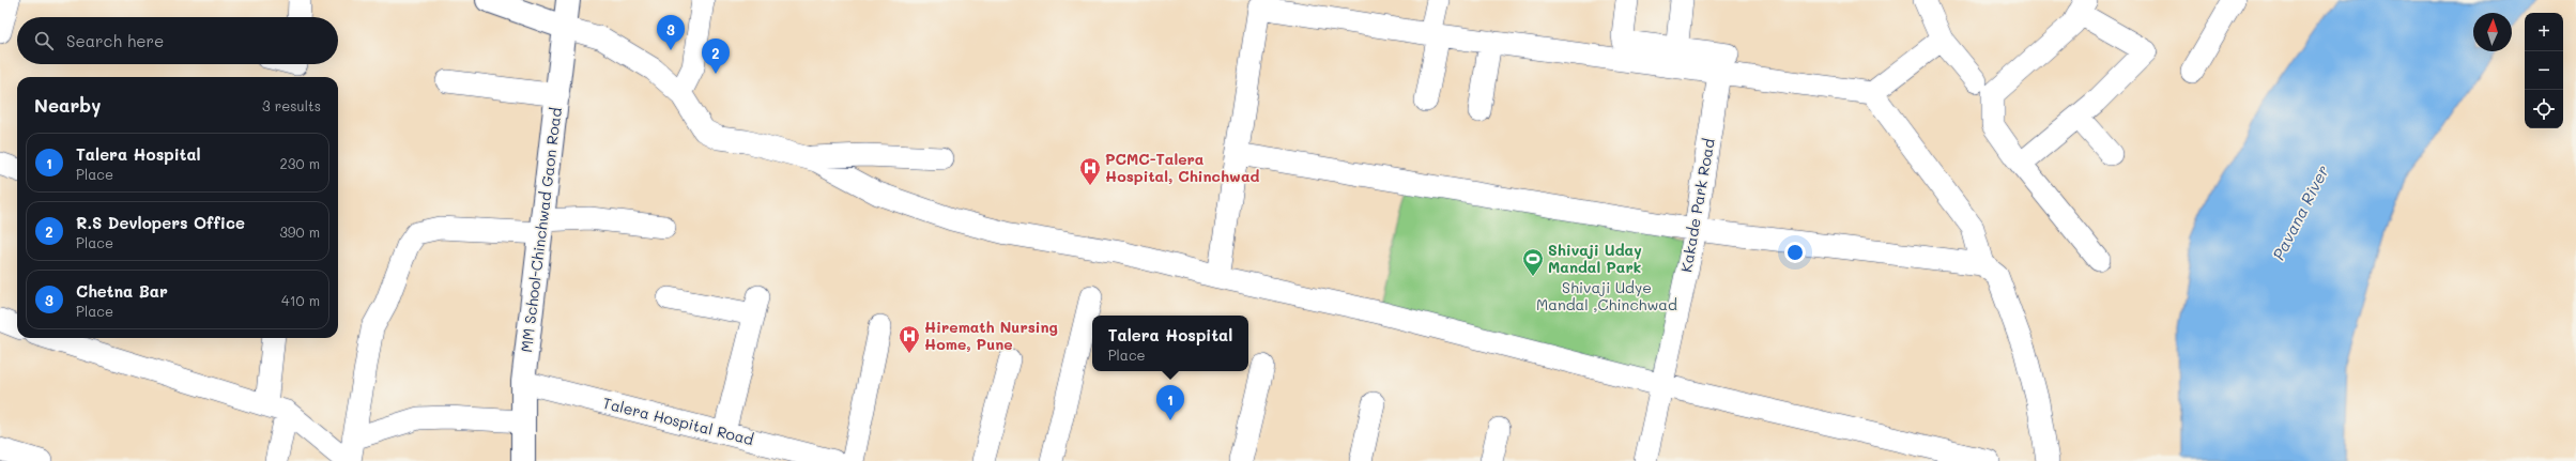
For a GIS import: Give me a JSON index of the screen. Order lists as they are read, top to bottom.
{
  "streets": {
    "main road": ["MM School-Chinchwad Gaon Road"],
    "street": ["Kakade Park Road", "Talera Hospital Road"]
  },
  "crossings": [
    ["MM School-Chinchwad Gaon Road", "Talera Hospital Road"]
  ],
  "water": ["Pavana River"],
  "parks": ["Shivaji Udye Mandal ,Chinchwad"],
  "places": {
    "hospital": ["PCMC-Talera Hospital, Chinchwad", "Hiremath Nursing Home, Pune"],
    "sports": ["Shivaji Uday Mandal Park"]
  },
  "north": "top",
  "page": {
    "map_buttons": ["+", "−"],
    "pins": ["3", "2", "1"],
    "search": "Search here",
    "heading": ["Nearby", "3 results"],
    "list": [
      {
        "mark": "1",
        "name": "Talera Hospital",
        "note": "Place",
        "value": "230 m"
      },
      {
        "mark": "2",
        "name": "R.S Devlopers Office",
        "note": "Place",
        "value": "390 m"
      },
      {
        "mark": "3",
        "name": "Chetna Bar",
        "note": "Place",
        "value": "410 m"
      }
    ],
    "popup": ["Talera Hospital", "Place"]
  }
}
